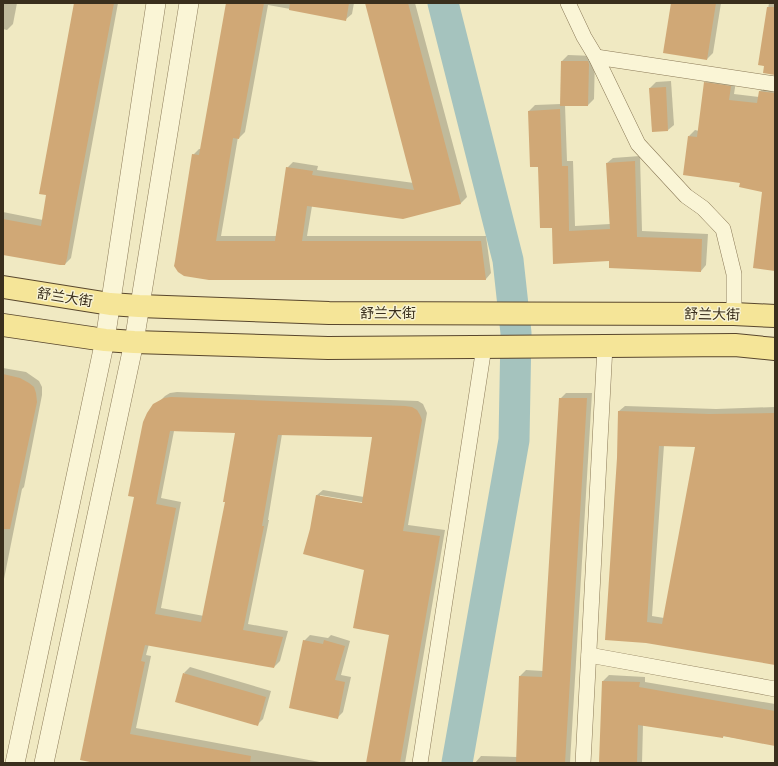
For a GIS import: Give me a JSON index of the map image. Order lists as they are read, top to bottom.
{
  "streets": {
    "main road": ["舒兰大街"]
  }
}
